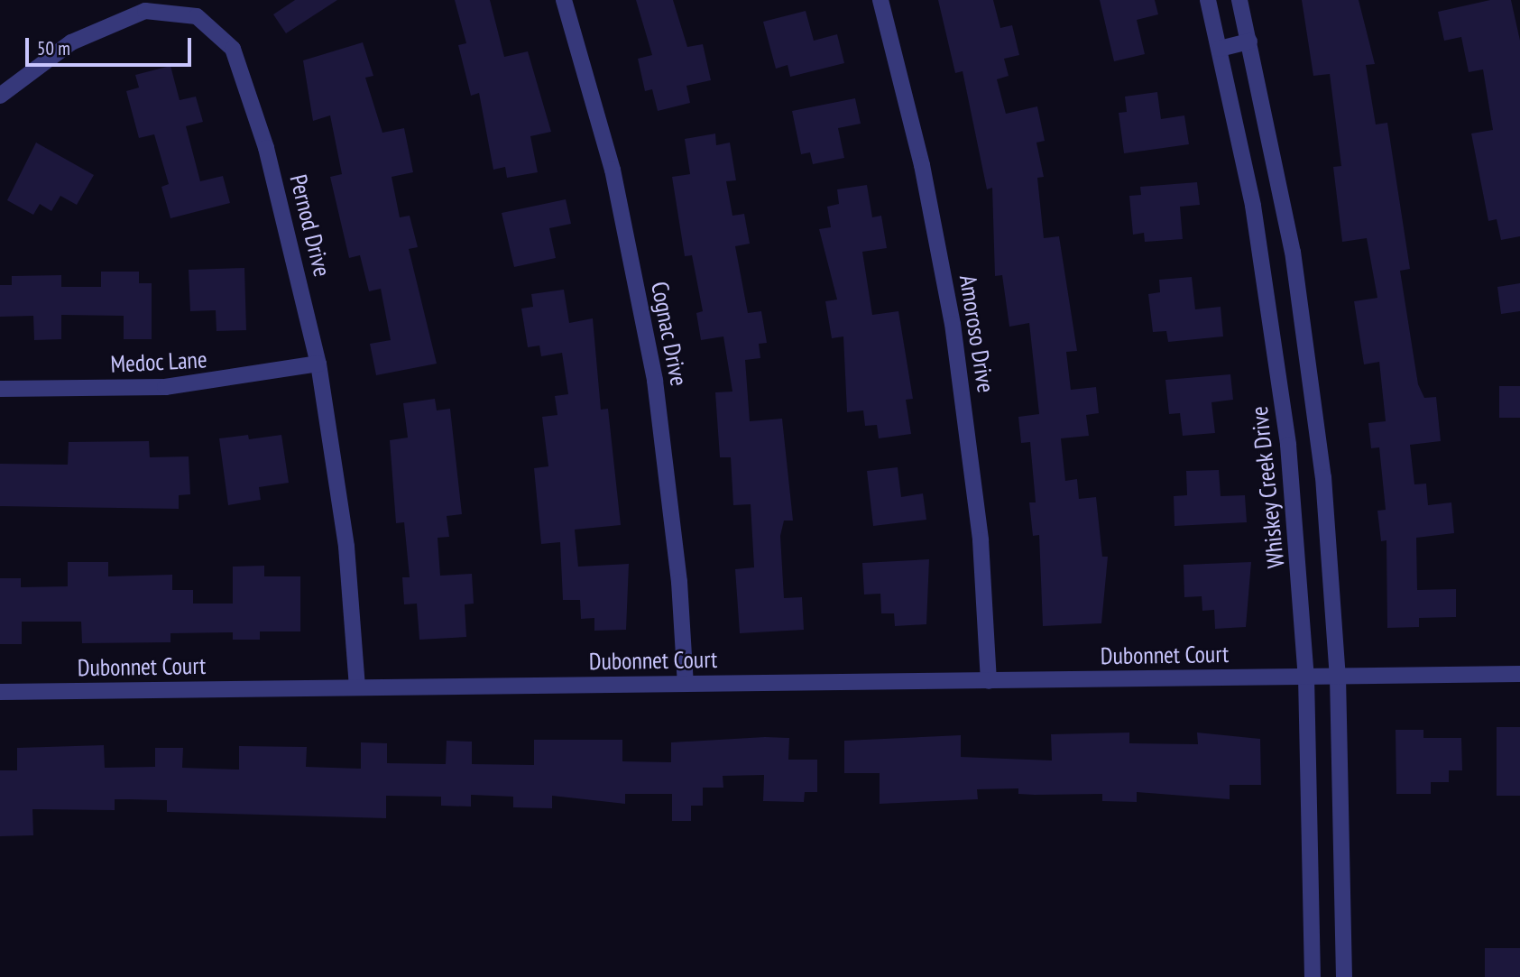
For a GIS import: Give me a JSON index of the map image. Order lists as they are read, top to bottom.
{
  "streets": {
    "street": [
      "Pernod Drive",
      "Cognac Drive",
      "Amoroso Drive",
      "Medoc Lane",
      "Whiskey Creek Drive",
      "Dubonnet Court"
    ]
  },
  "crossings": [
    ["Pernod Drive", "Medoc Lane"],
    ["Pernod Drive", "Dubonnet Court"],
    ["Cognac Drive", "Dubonnet Court"],
    ["Amoroso Drive", "Dubonnet Court"],
    ["Whiskey Creek Drive", "Dubonnet Court"]
  ],
  "scale_bar": "50 m"
}
